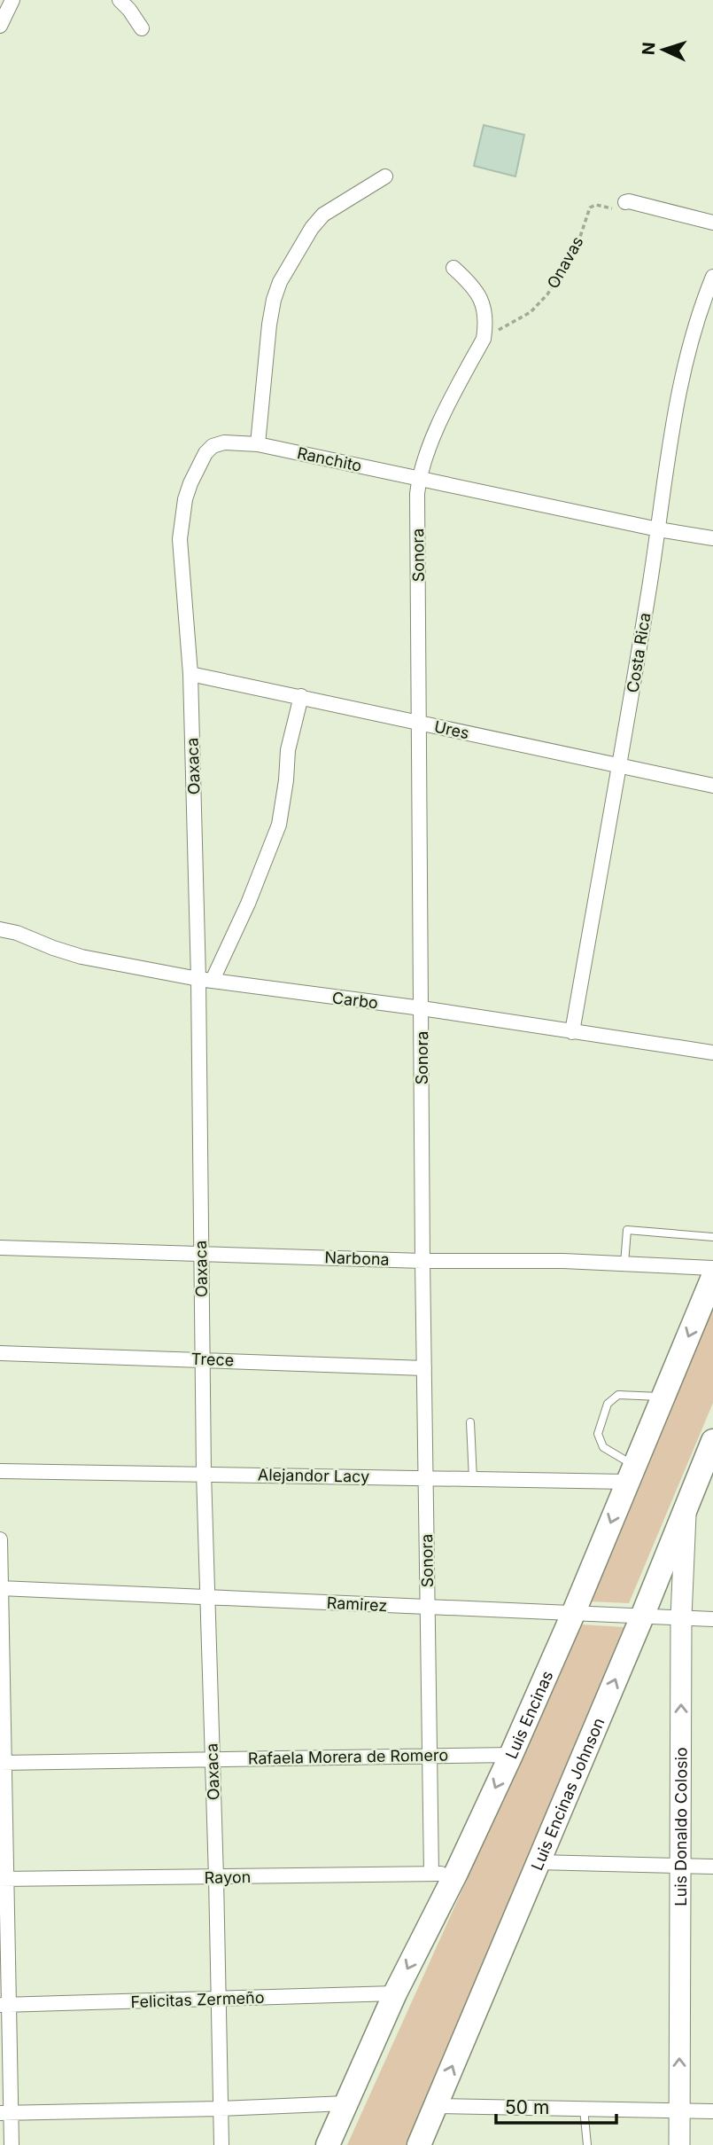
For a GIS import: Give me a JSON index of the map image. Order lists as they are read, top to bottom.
{
  "streets": {
    "main road": ["Luis Encinas", "Luis Encinas Johnson", "Luis Donaldo Colosio"],
    "street": [
      "Ranchito",
      "Sonora",
      "Costa Rica",
      "Ures",
      "Oaxaca",
      "Carbo",
      "Narbona",
      "Trece",
      "Alejandor Lacy",
      "Ramirez",
      "Rafaela Morera de Romero",
      "Rayon",
      "Felicitas Zermeño"
    ],
    "path": ["Onavas"]
  },
  "crossings": [
    ["Onavas", "Sonora"],
    ["Ranchito", "Sonora"],
    ["Ranchito", "Costa Rica"],
    ["Ranchito", "Oaxaca"],
    ["Sonora", "Ures"],
    ["Sonora", "Carbo"],
    ["Sonora", "Narbona"],
    ["Sonora", "Trece"],
    ["Sonora", "Alejandor Lacy"],
    ["Sonora", "Ramirez"],
    ["Sonora", "Rafaela Morera de Romero"],
    ["Sonora", "Rayon"],
    ["Costa Rica", "Ures"],
    ["Costa Rica", "Carbo"],
    ["Ures", "Oaxaca"],
    ["Oaxaca", "Carbo"],
    ["Oaxaca", "Narbona"],
    ["Oaxaca", "Trece"],
    ["Oaxaca", "Alejandor Lacy"],
    ["Oaxaca", "Ramirez"],
    ["Oaxaca", "Rafaela Morera de Romero"],
    ["Oaxaca", "Rayon"],
    ["Oaxaca", "Felicitas Zermeño"],
    ["Alejandor Lacy", "Luis Encinas"],
    ["Ramirez", "Luis Encinas"],
    ["Ramirez", "Luis Encinas Johnson"],
    ["Ramirez", "Luis Donaldo Colosio"],
    ["Luis Encinas", "Rafaela Morera de Romero"],
    ["Luis Encinas", "Rayon"],
    ["Luis Encinas", "Felicitas Zermeño"],
    ["Luis Encinas Johnson", "Luis Donaldo Colosio"]
  ],
  "one_way": ["Luis Encinas", "Luis Encinas Johnson", "Luis Donaldo Colosio"],
  "scale_bar": "50 m",
  "north": "left"
}
